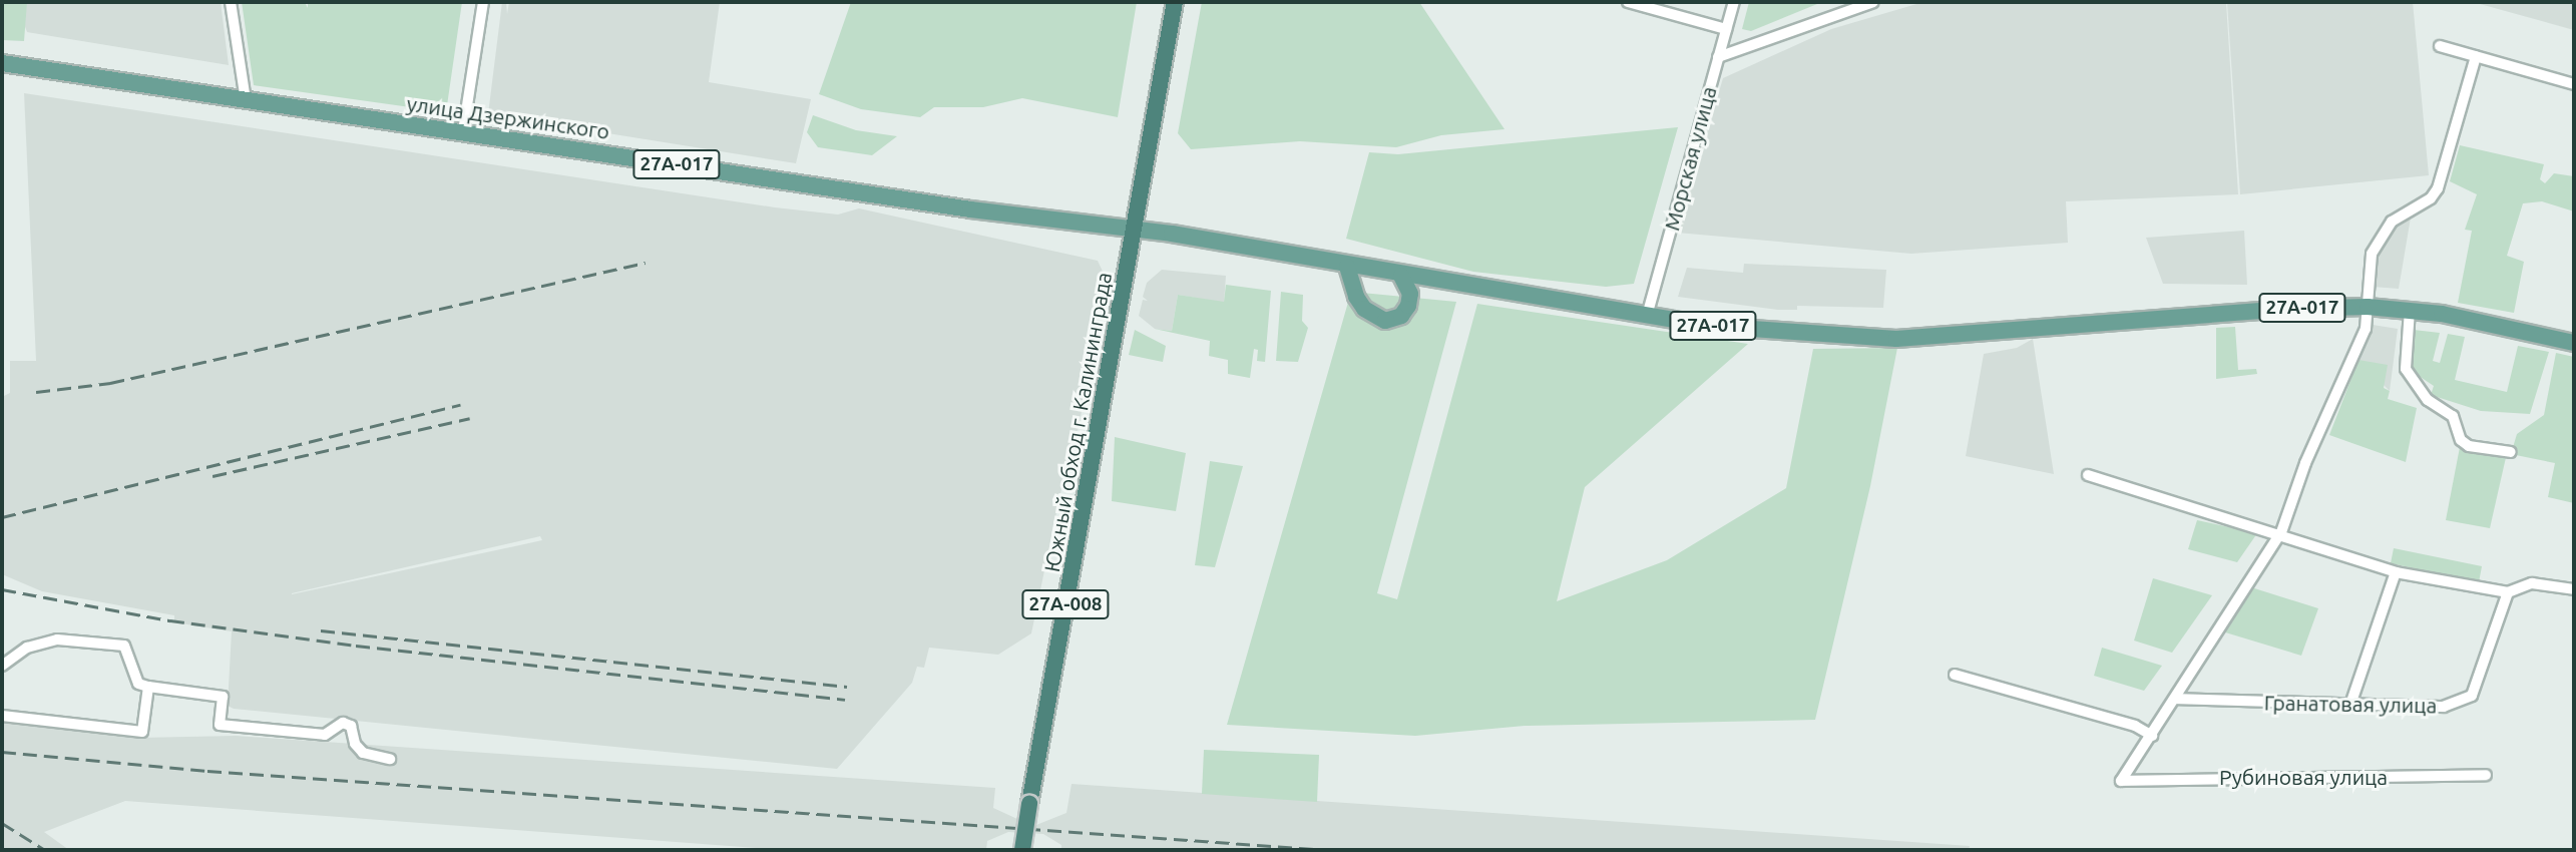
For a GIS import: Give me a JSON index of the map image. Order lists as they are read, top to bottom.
{
  "streets": {
    "highway": ["Южный обход г. Калининграда", "27А-008"],
    "main road": ["улица Дзержинского", "27А-017"],
    "street": ["Морская улица", "Гранатовая улица", "Рубиновая улица"]
  },
  "crossings": [
    ["улица Дзержинского", "27А-017"],
    ["улица Дзержинского", "Южный обход г. Калининграда"],
    ["Морская улица", "27А-017"],
    ["27А-017", "Южный обход г. Калининграда"]
  ]
}
